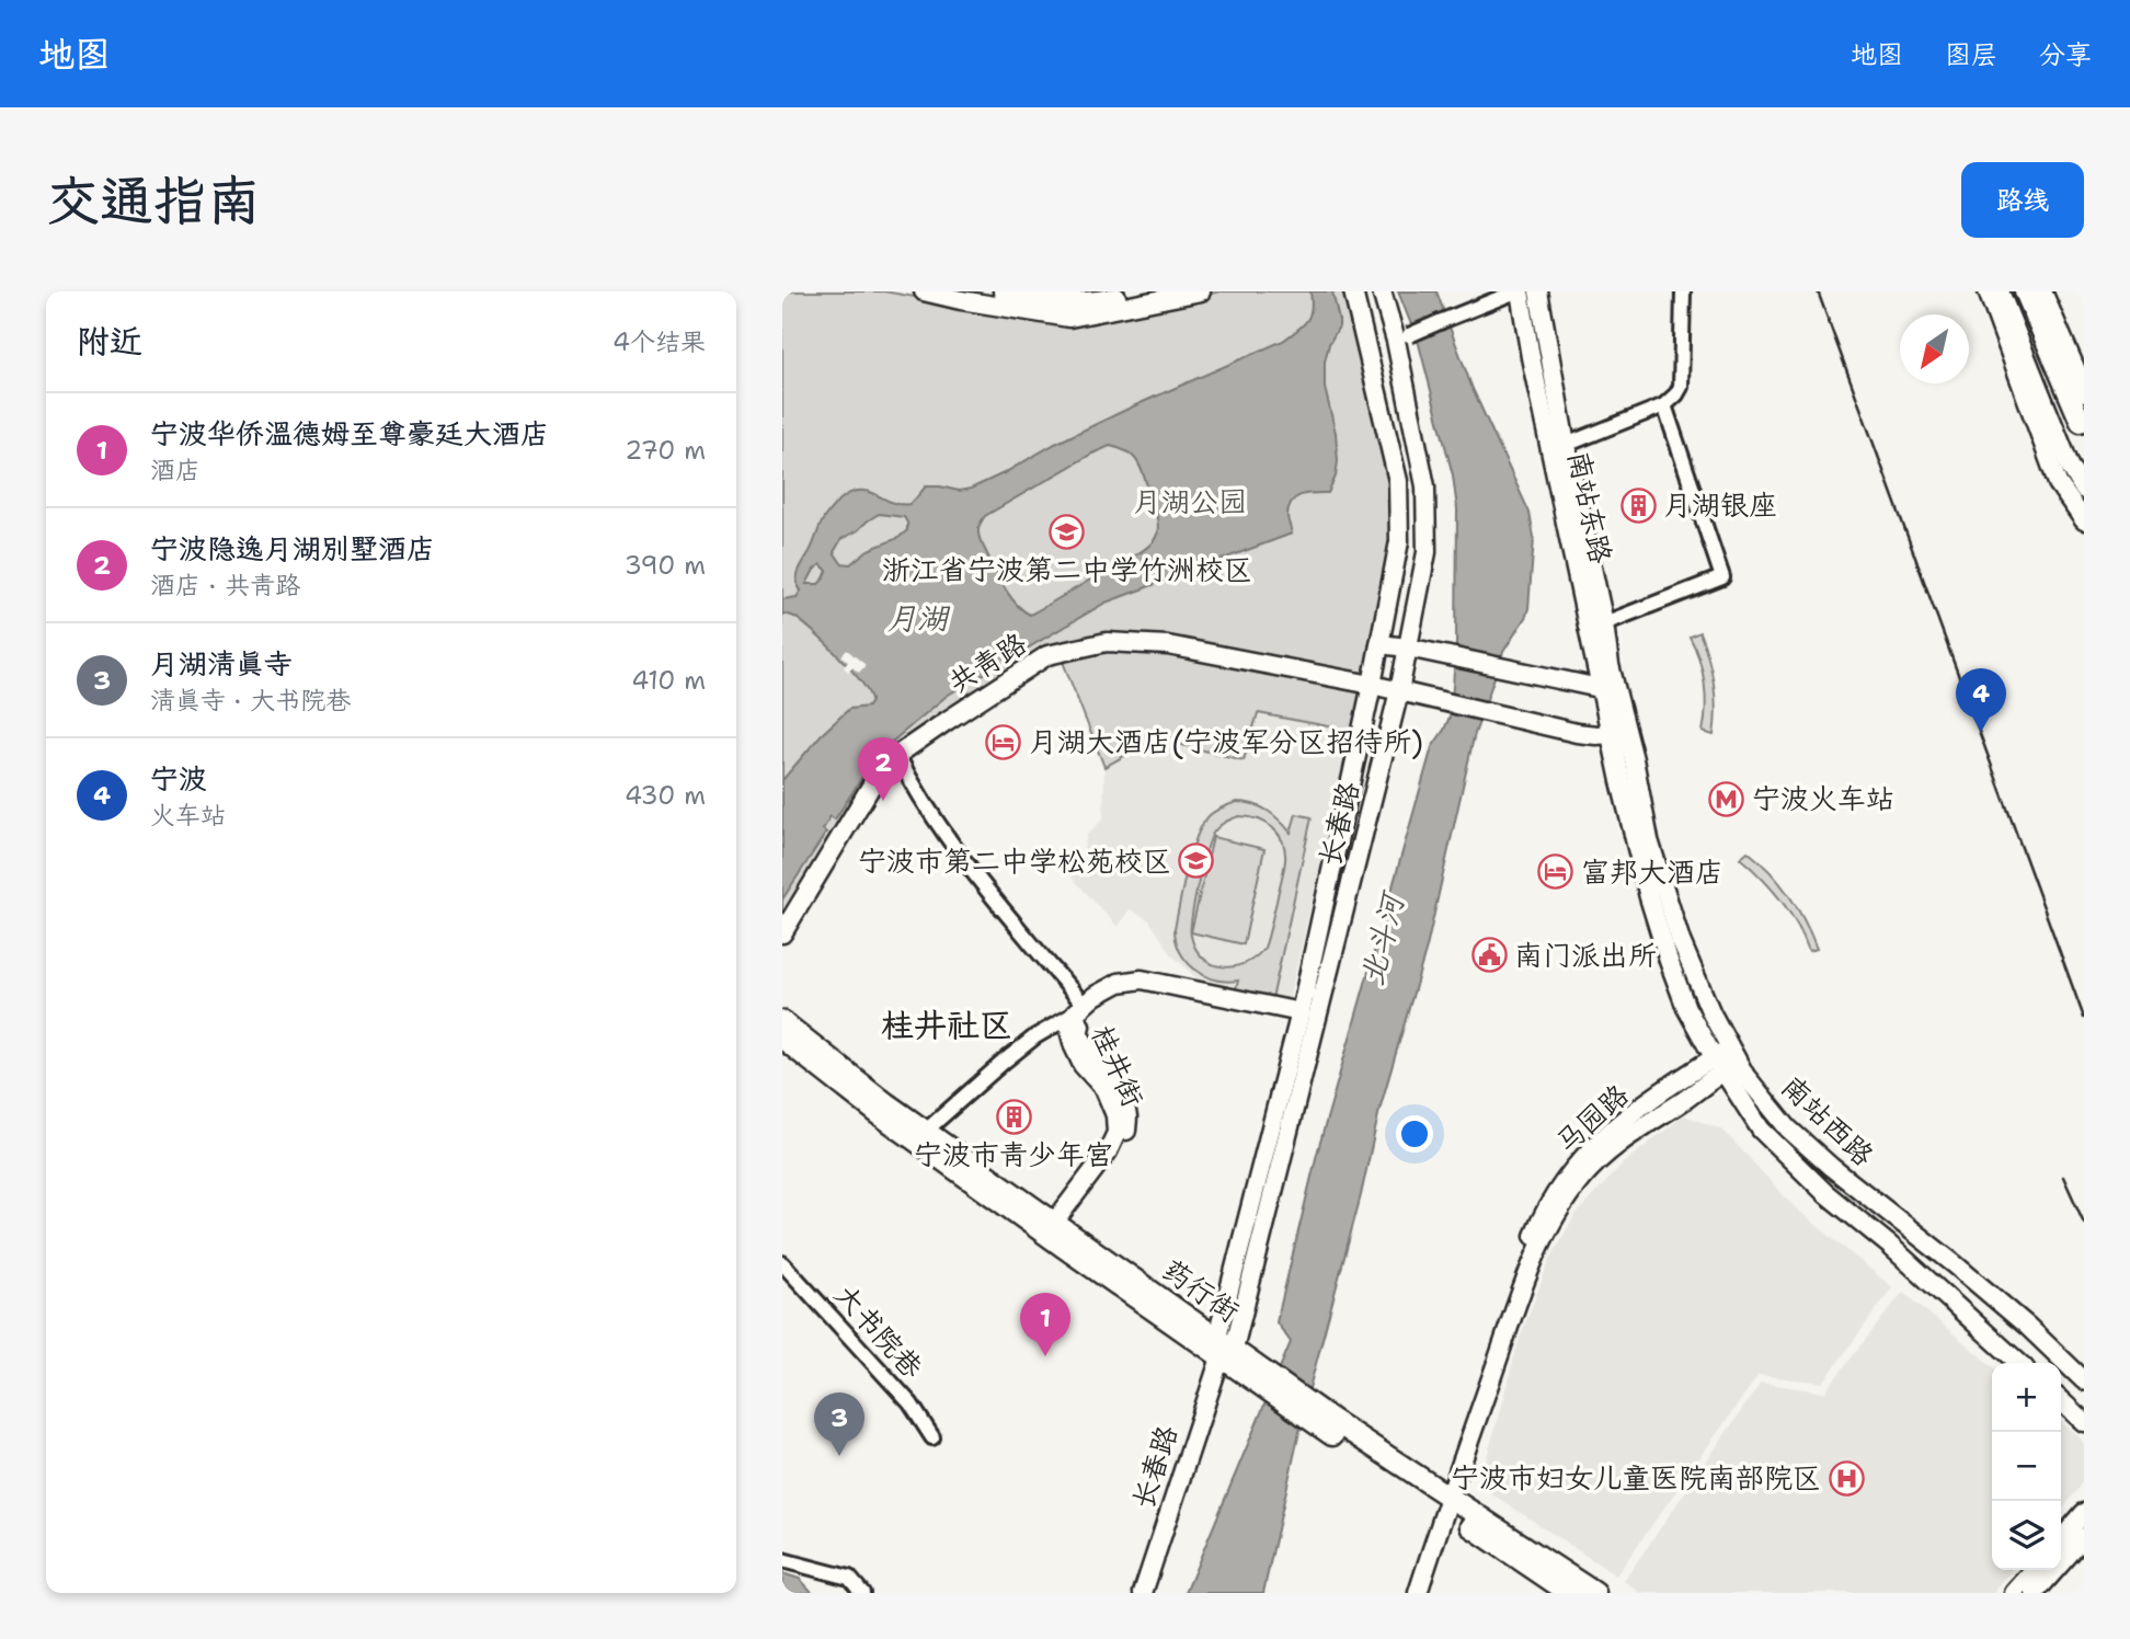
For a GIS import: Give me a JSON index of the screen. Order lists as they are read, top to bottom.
{
  "streets": {
    "main road": [
      "南站东路",
      "共青路",
      "长春路",
      "桂井街",
      "马园路",
      "南站西路",
      "药行街"
    ],
    "street": ["大书院巷"]
  },
  "crossings": [
    ["南站东路", "共青路"],
    ["南站东路", "南站西路"],
    ["共青路", "长春路"],
    ["共青路", "南站西路"],
    ["长春路", "桂井街"],
    ["长春路", "药行街"],
    ["桂井街", "药行街"],
    ["马园路", "南站西路"],
    ["马园路", "药行街"]
  ],
  "districts": ["桂井社区"],
  "water": ["月湖", "北斗河"],
  "parks": ["月湖公园"],
  "places": {
    "building": ["月湖银座", "宁波市青少年宫"],
    "school or university": ["浙江省宁波第二中学竹洲校区", "宁波市第二中学松苑校区"],
    "hotel": ["月湖大酒店(宁波军分区招待所)", "富邦大酒店"],
    "metro station": ["宁波火车站"],
    "public building": ["南门派出所"],
    "hospital": ["宁波市妇女儿童医院南部院区"]
  },
  "north": "bottom left",
  "page": {
    "header": "地图",
    "nav": ["地图", "图层", "分享"],
    "buttons": "路线",
    "title": "交通指南",
    "heading": ["附近", "4个结果"],
    "list": [
      {
        "mark": "1",
        "name": "宁波华侨温德姆至尊豪廷大酒店",
        "note": "酒店",
        "value": "270 m"
      },
      {
        "mark": "2",
        "name": "宁波隐逸月湖别墅酒店",
        "note": "酒店 · 共青路",
        "value": "390 m"
      },
      {
        "mark": "3",
        "name": "月湖清真寺",
        "note": "清真寺 · 大书院巷",
        "value": "410 m"
      },
      {
        "mark": "4",
        "name": "宁波",
        "note": "火车站",
        "value": "430 m"
      }
    ],
    "pins": [
      "4",
      "2",
      "1",
      "3"
    ],
    "map_buttons": ["+", "−"]
  }
}
